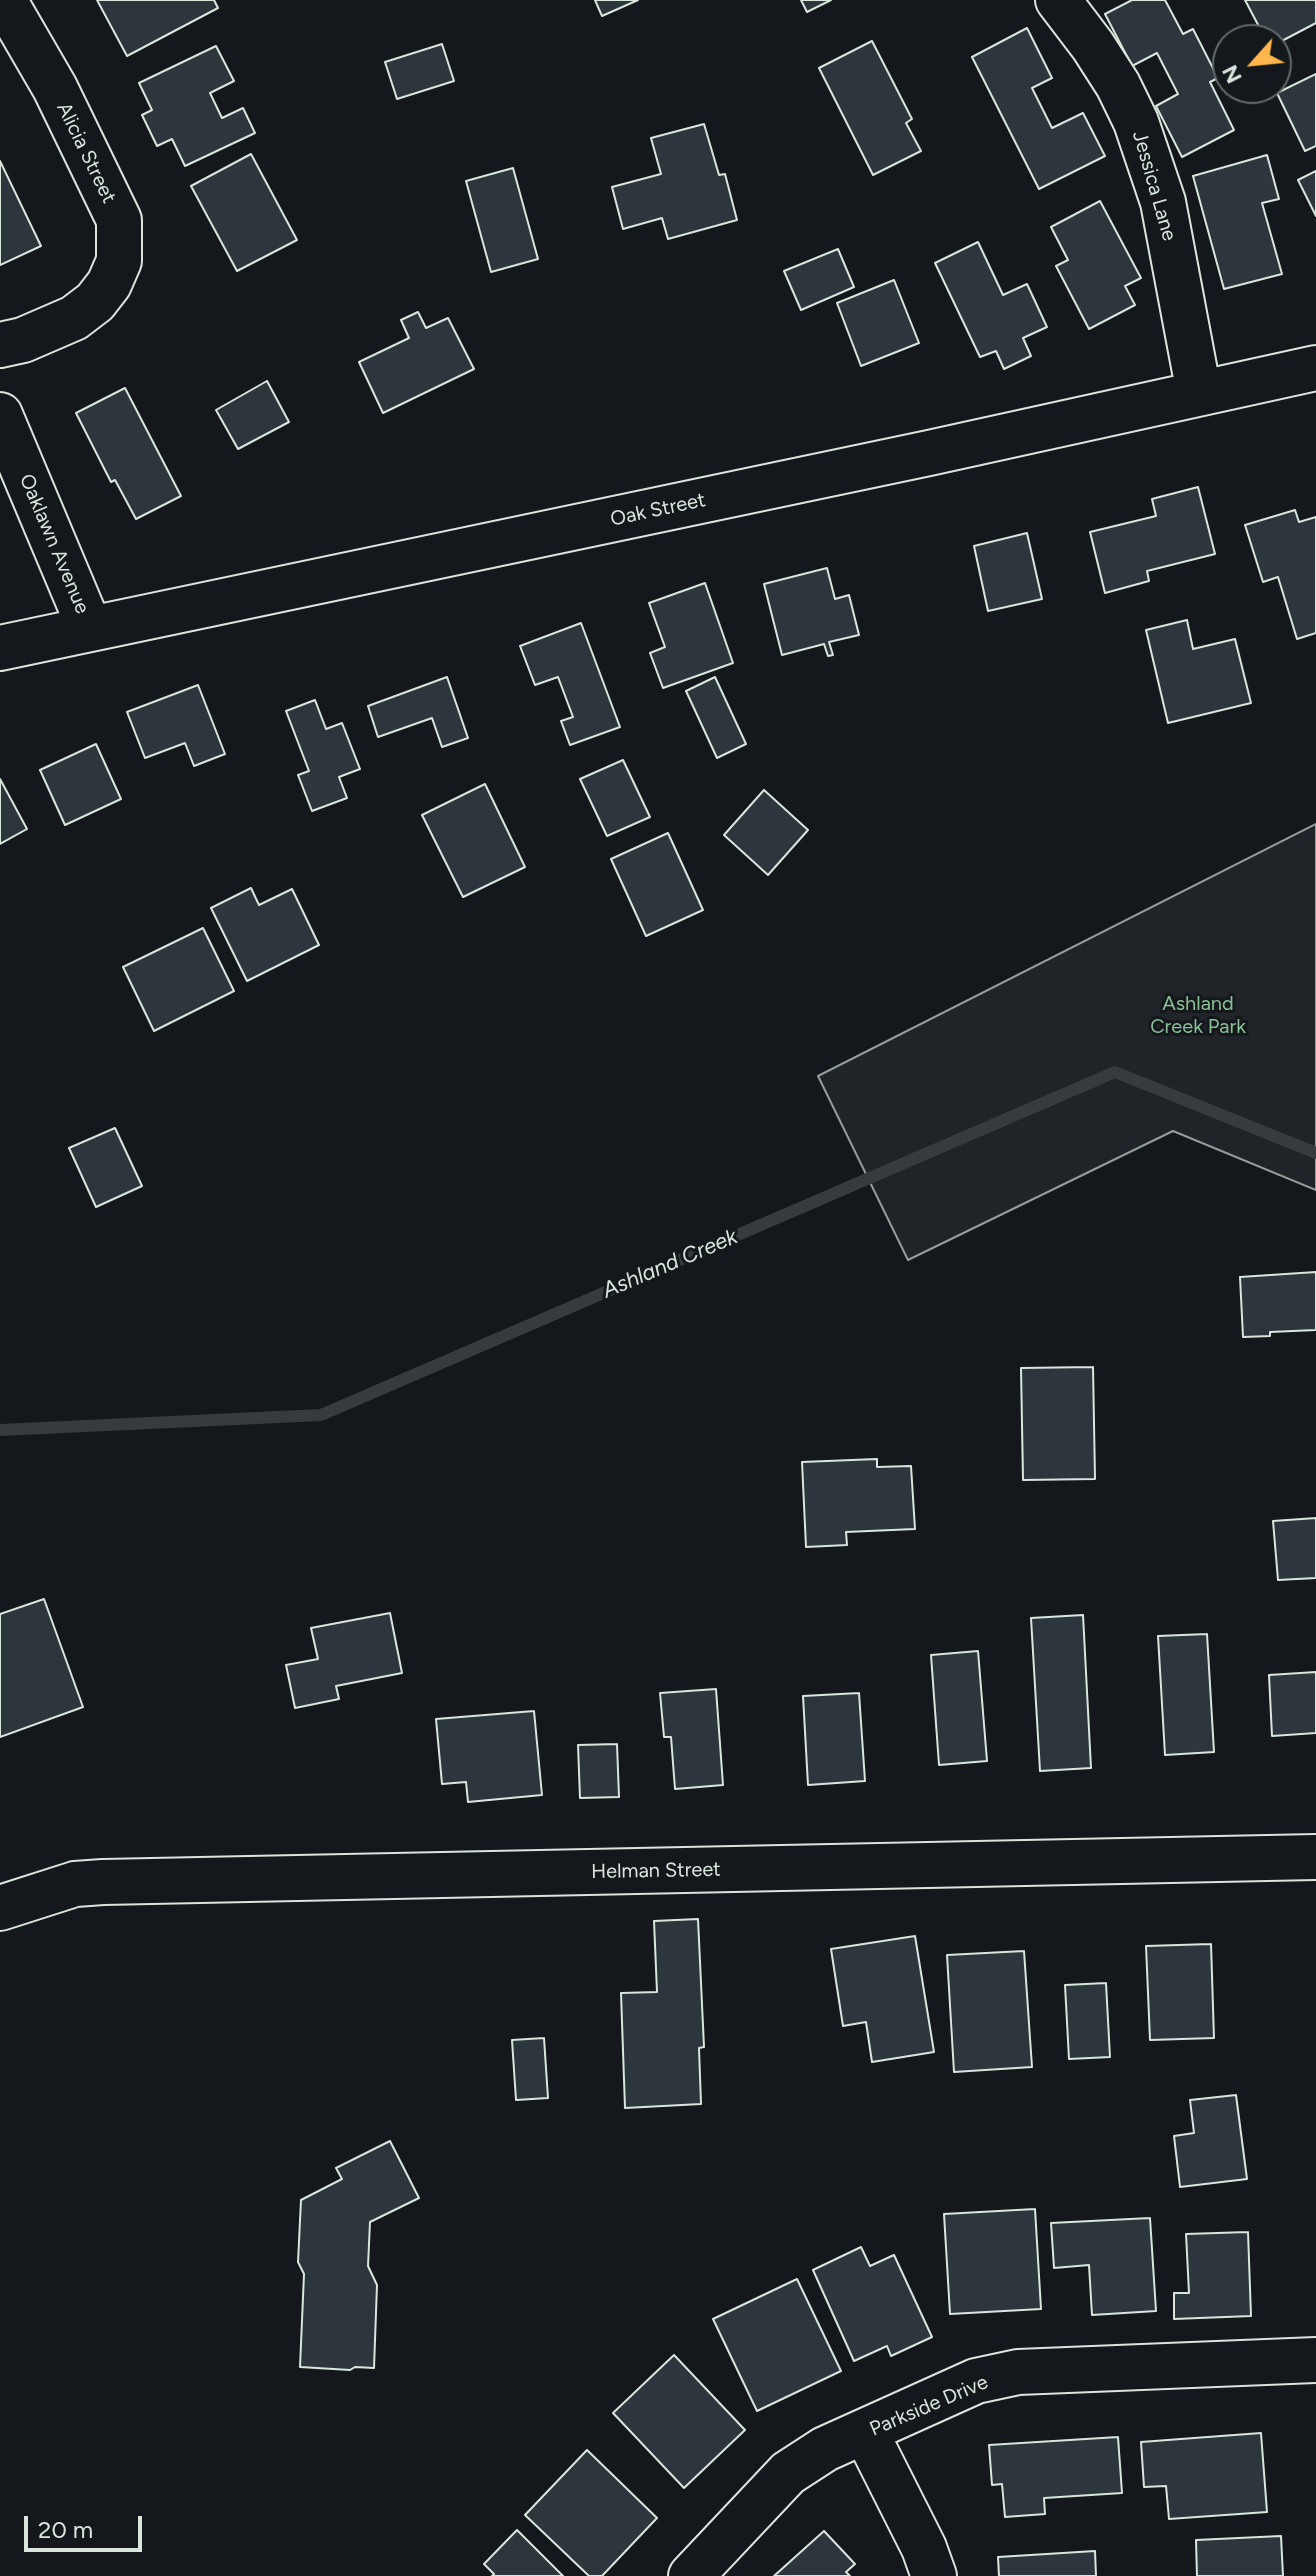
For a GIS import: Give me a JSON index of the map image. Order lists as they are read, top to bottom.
{
  "streets": {
    "street": [
      "Alicia Street",
      "Jessica Lane",
      "Oak Street",
      "Oaklawn Avenue",
      "Helman Street",
      "Parkside Drive"
    ]
  },
  "crossings": [
    ["Jessica Lane", "Oak Street"],
    ["Oak Street", "Oaklawn Avenue"]
  ],
  "water": ["Ashland Creek"],
  "parks": ["Ashland Creek Park"],
  "scale_bar": "20 m",
  "north": "bottom left"
}
